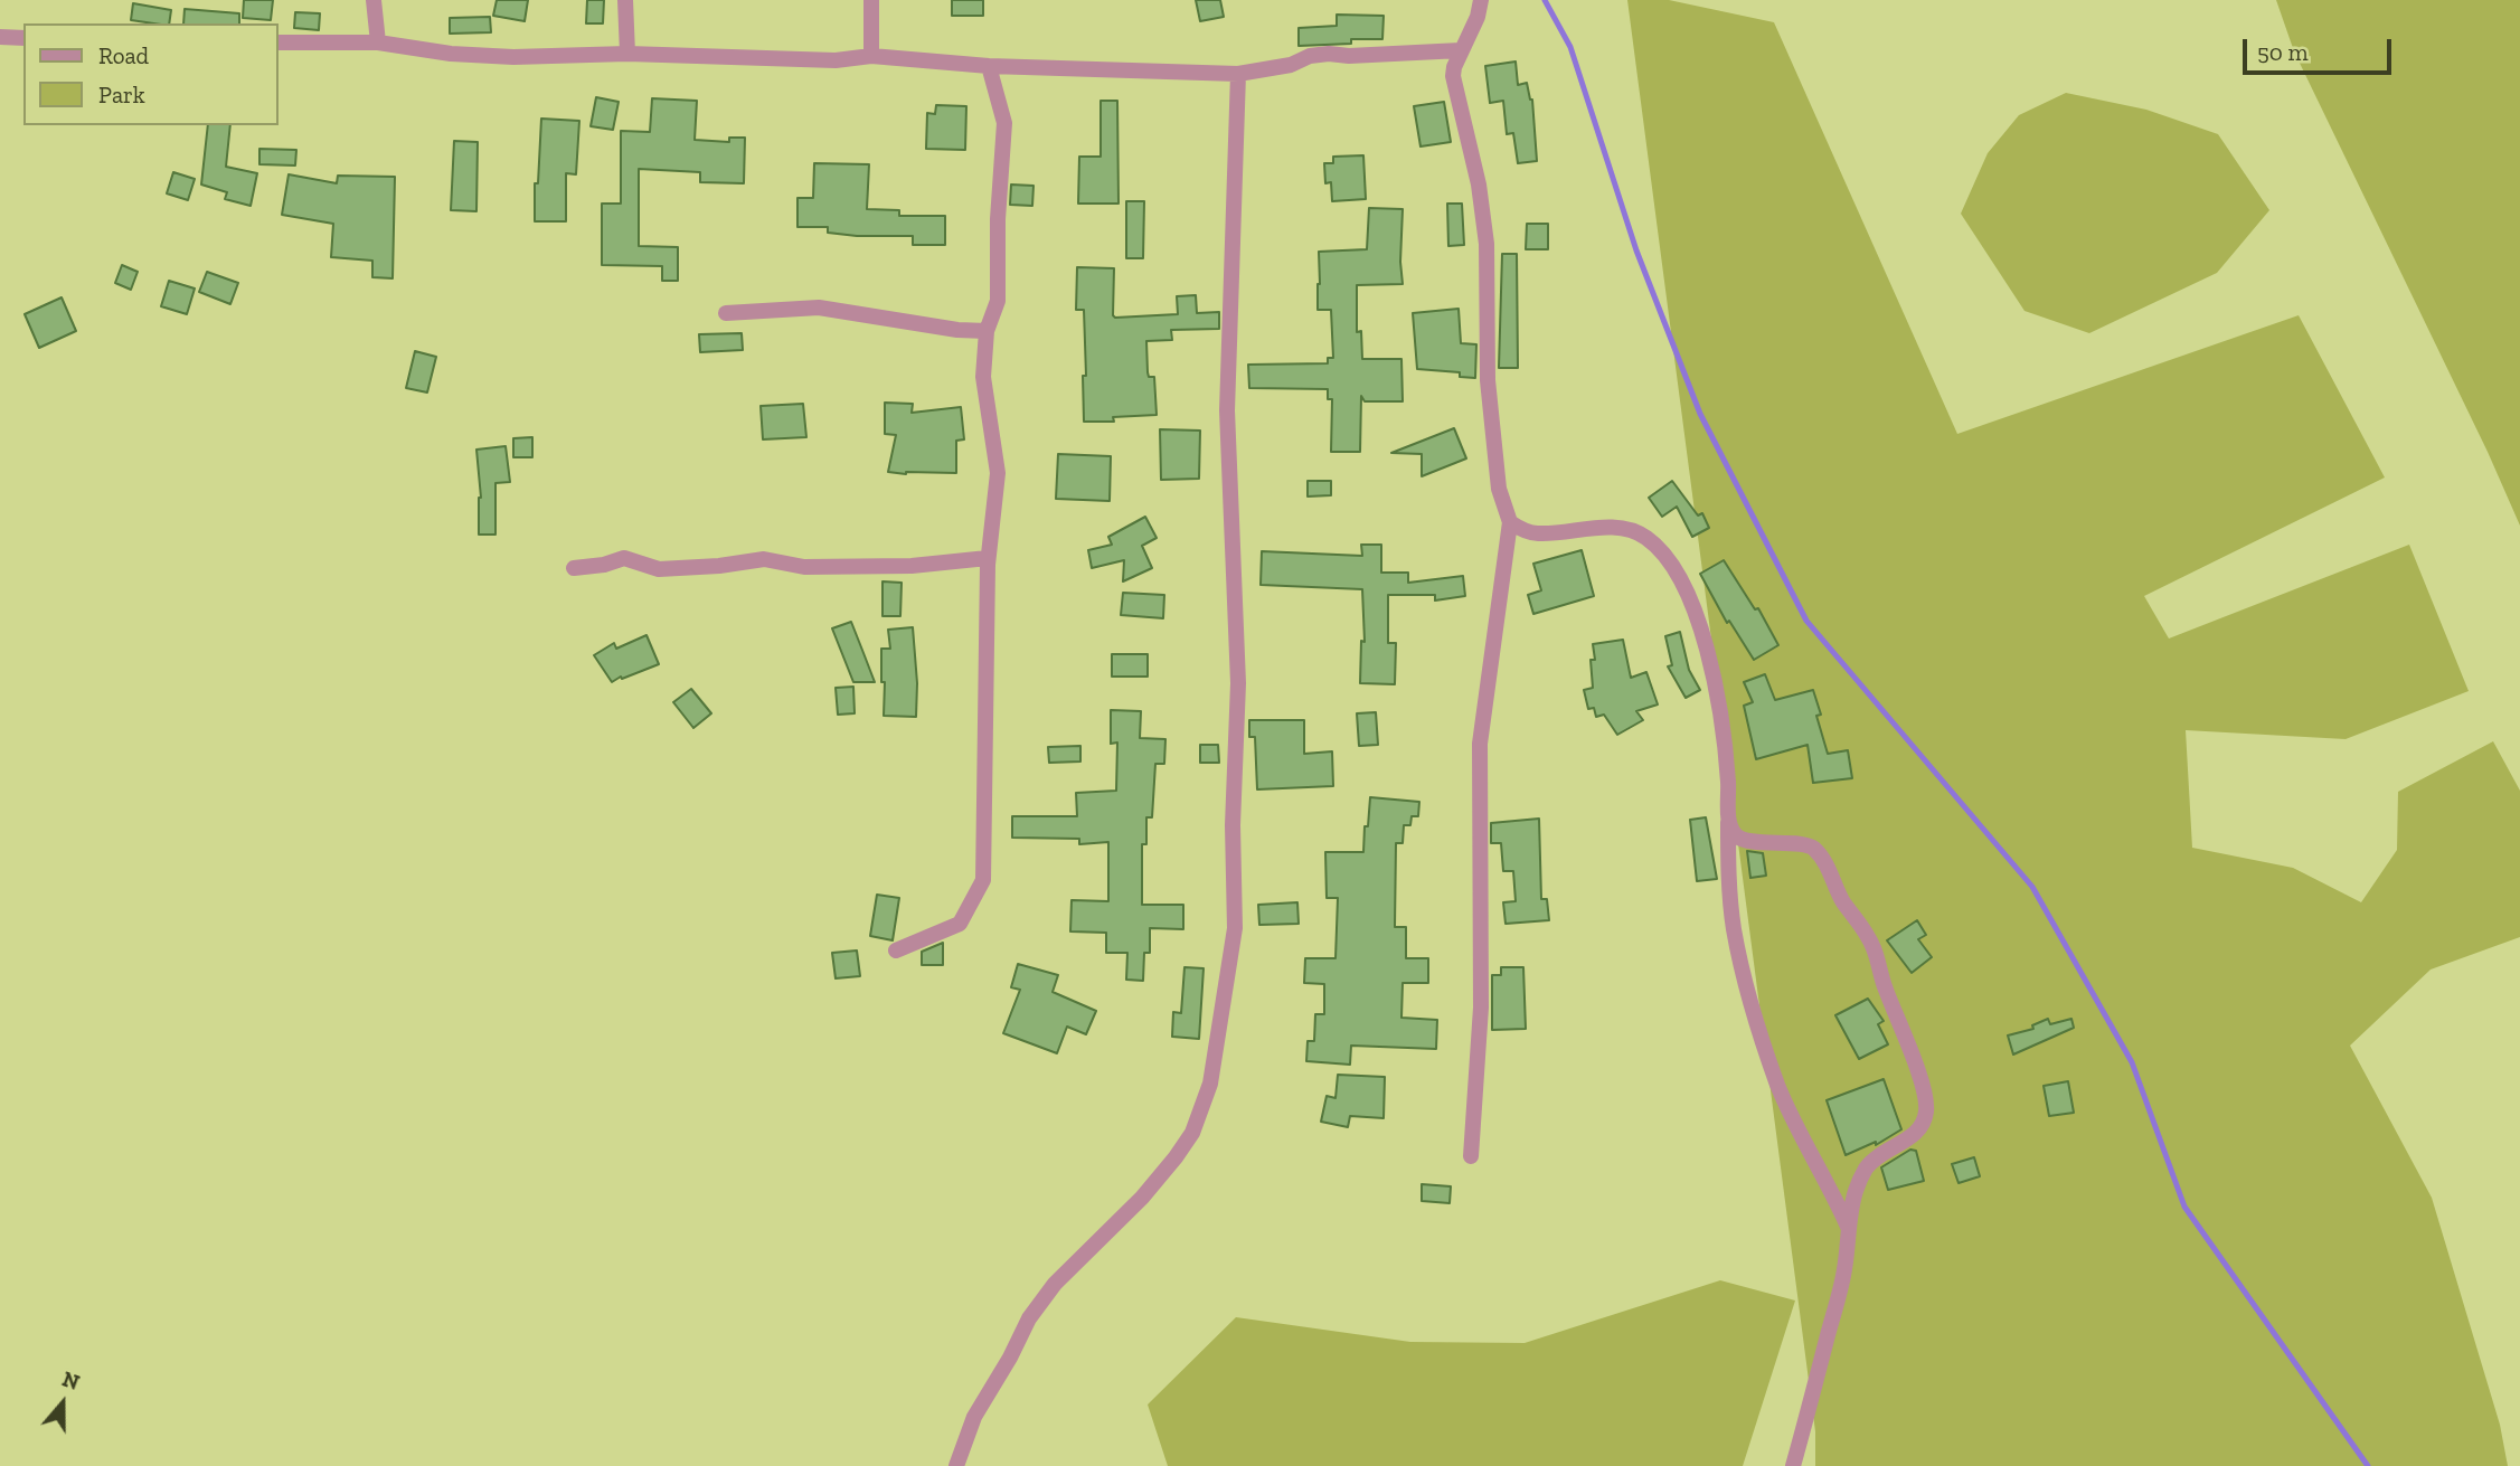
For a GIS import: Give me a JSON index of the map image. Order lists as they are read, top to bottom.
{
  "legend": ["Road", "Park"],
  "scale_bar": "50 m",
  "north": "top"
}
